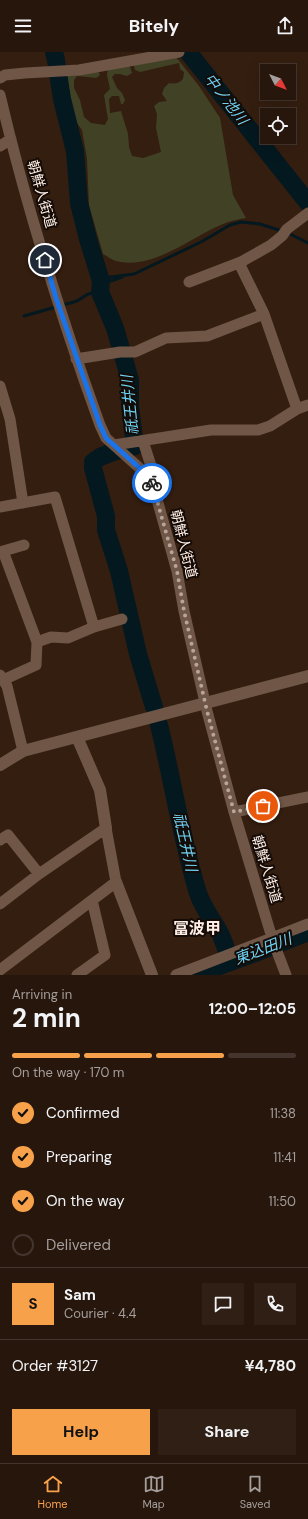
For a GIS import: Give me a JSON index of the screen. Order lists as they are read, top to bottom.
{
  "streets": {
    "street": ["朝鮮人街道"]
  },
  "districts": ["冨波甲"],
  "water": ["中ノ池川", "祇王井川", "東込田川"],
  "north": "bottom right",
  "page": {
    "header": "Bitely",
    "heading": ["2 min", "Arriving in", "12:00–12:05"],
    "panel": [
      "Sam",
      "Courier · 4.4",
      "Order #3127",
      "¥4,780"
    ],
    "bar": "On the way · 170 m",
    "list": [
      ["Confirmed", "11:38"],
      ["Preparing", "11:41"],
      ["On the way", "11:50"],
      "Delivered"
    ],
    "round": "S",
    "buttons": ["Help", "Share"],
    "tabs": ["Home", "Map", "Saved"]
  }
}
